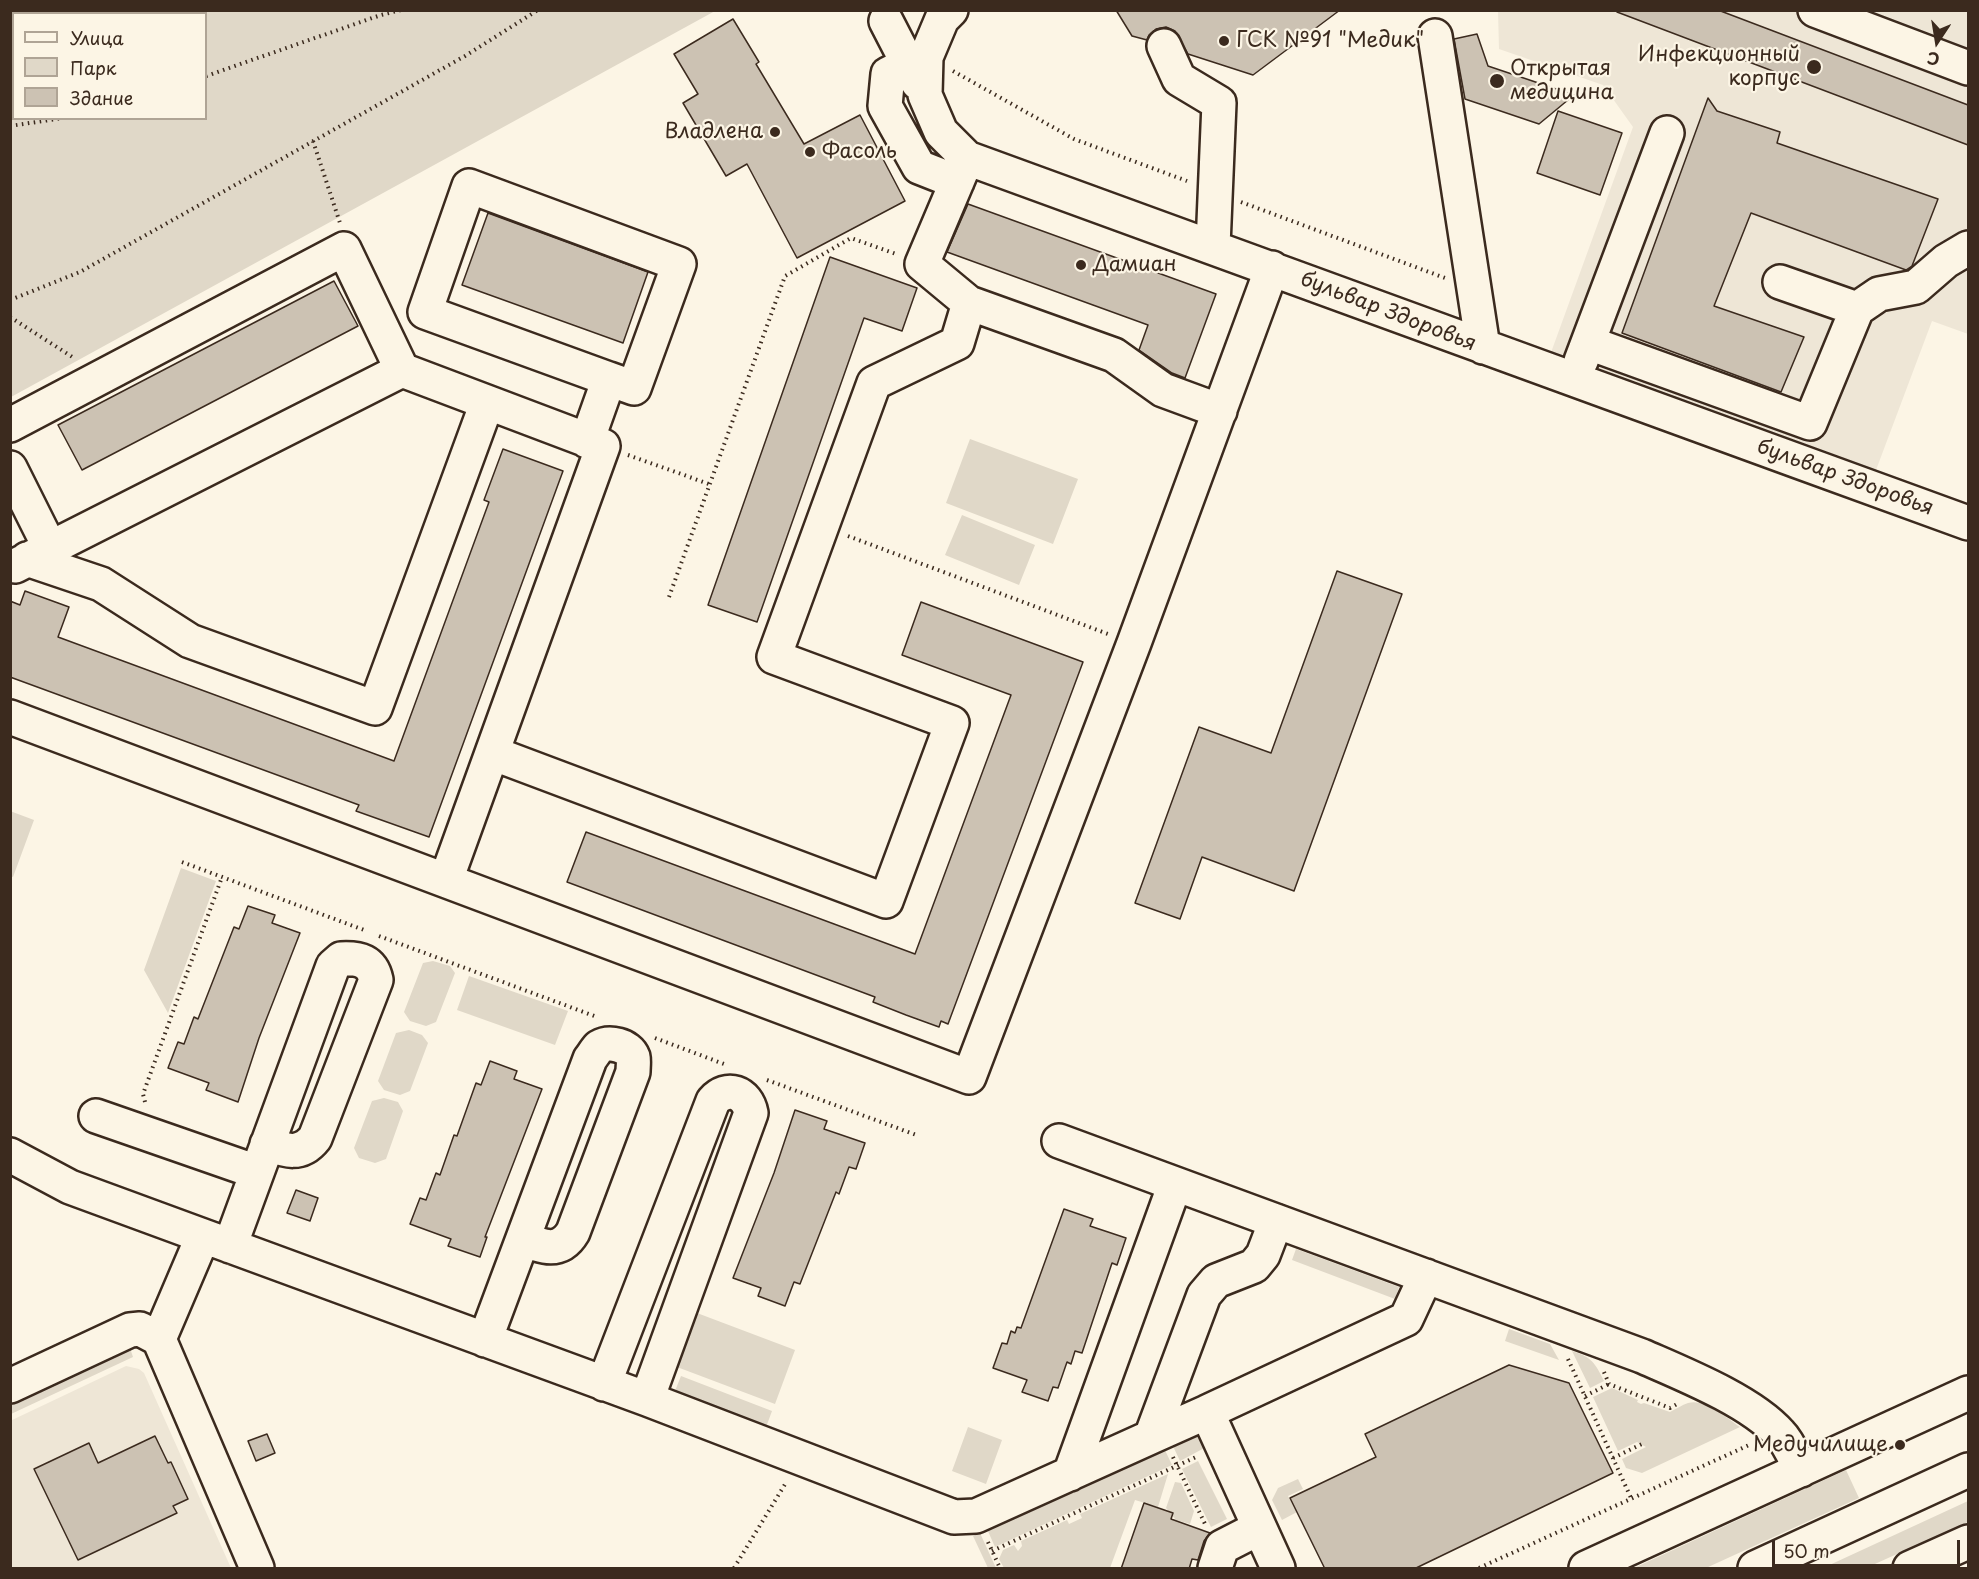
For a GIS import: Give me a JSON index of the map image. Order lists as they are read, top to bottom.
{
  "streets": {
    "street": ["бульвар Здоровья"]
  },
  "places": [
    "ГСК №91 \"Медик\"",
    "Инфекционный корпус",
    "Открытая медицина",
    "Владлена",
    "Фасоль",
    "Дамиан",
    "Медучилище"
  ],
  "legend": ["Улица", "Парк", "Здание"],
  "scale_bar": "50 m",
  "north": "bottom"
}
